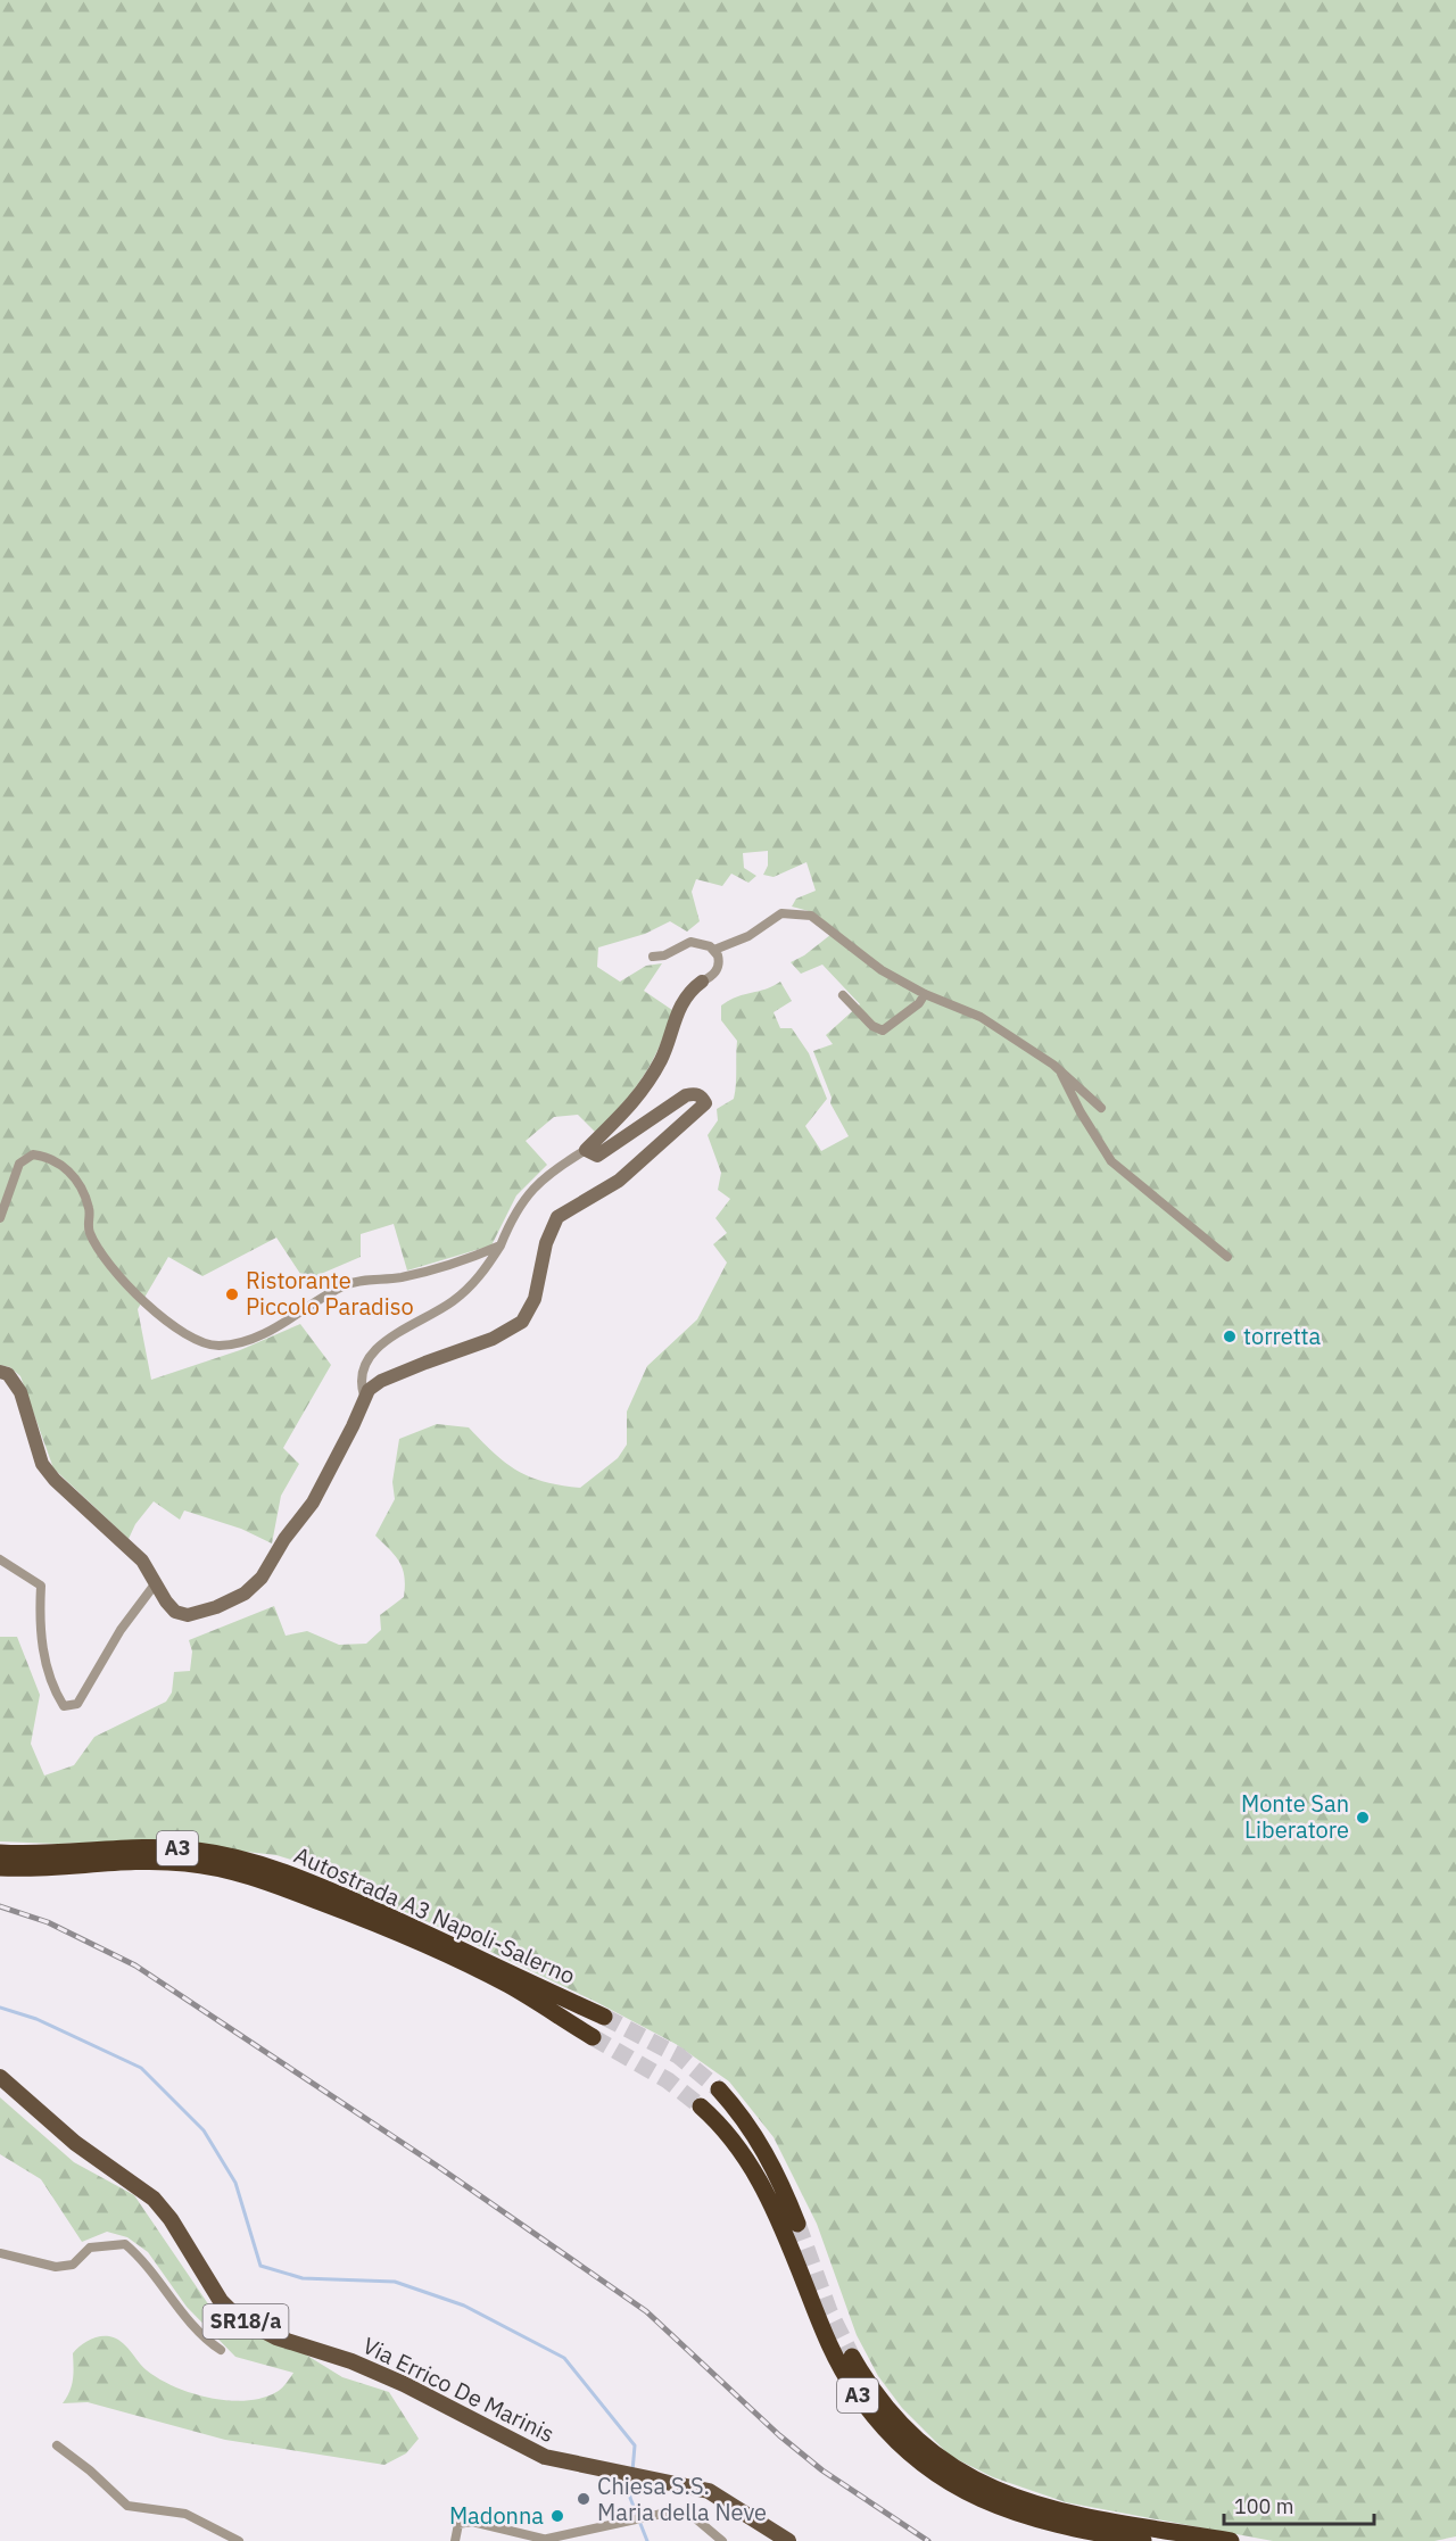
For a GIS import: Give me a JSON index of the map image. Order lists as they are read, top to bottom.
{
  "streets": {
    "highway": ["A3", "Autostrada A3 Napoli-Salerno"],
    "main road": ["SR18/a", "Via Errico De Marinis"]
  },
  "places": [
    "Ristorante Piccolo Paradiso",
    "torretta",
    "Monte San Liberatore",
    "Chiesa S.S. Maria della Neve",
    "Madonna"
  ],
  "scale_bar": "100 m"
}
